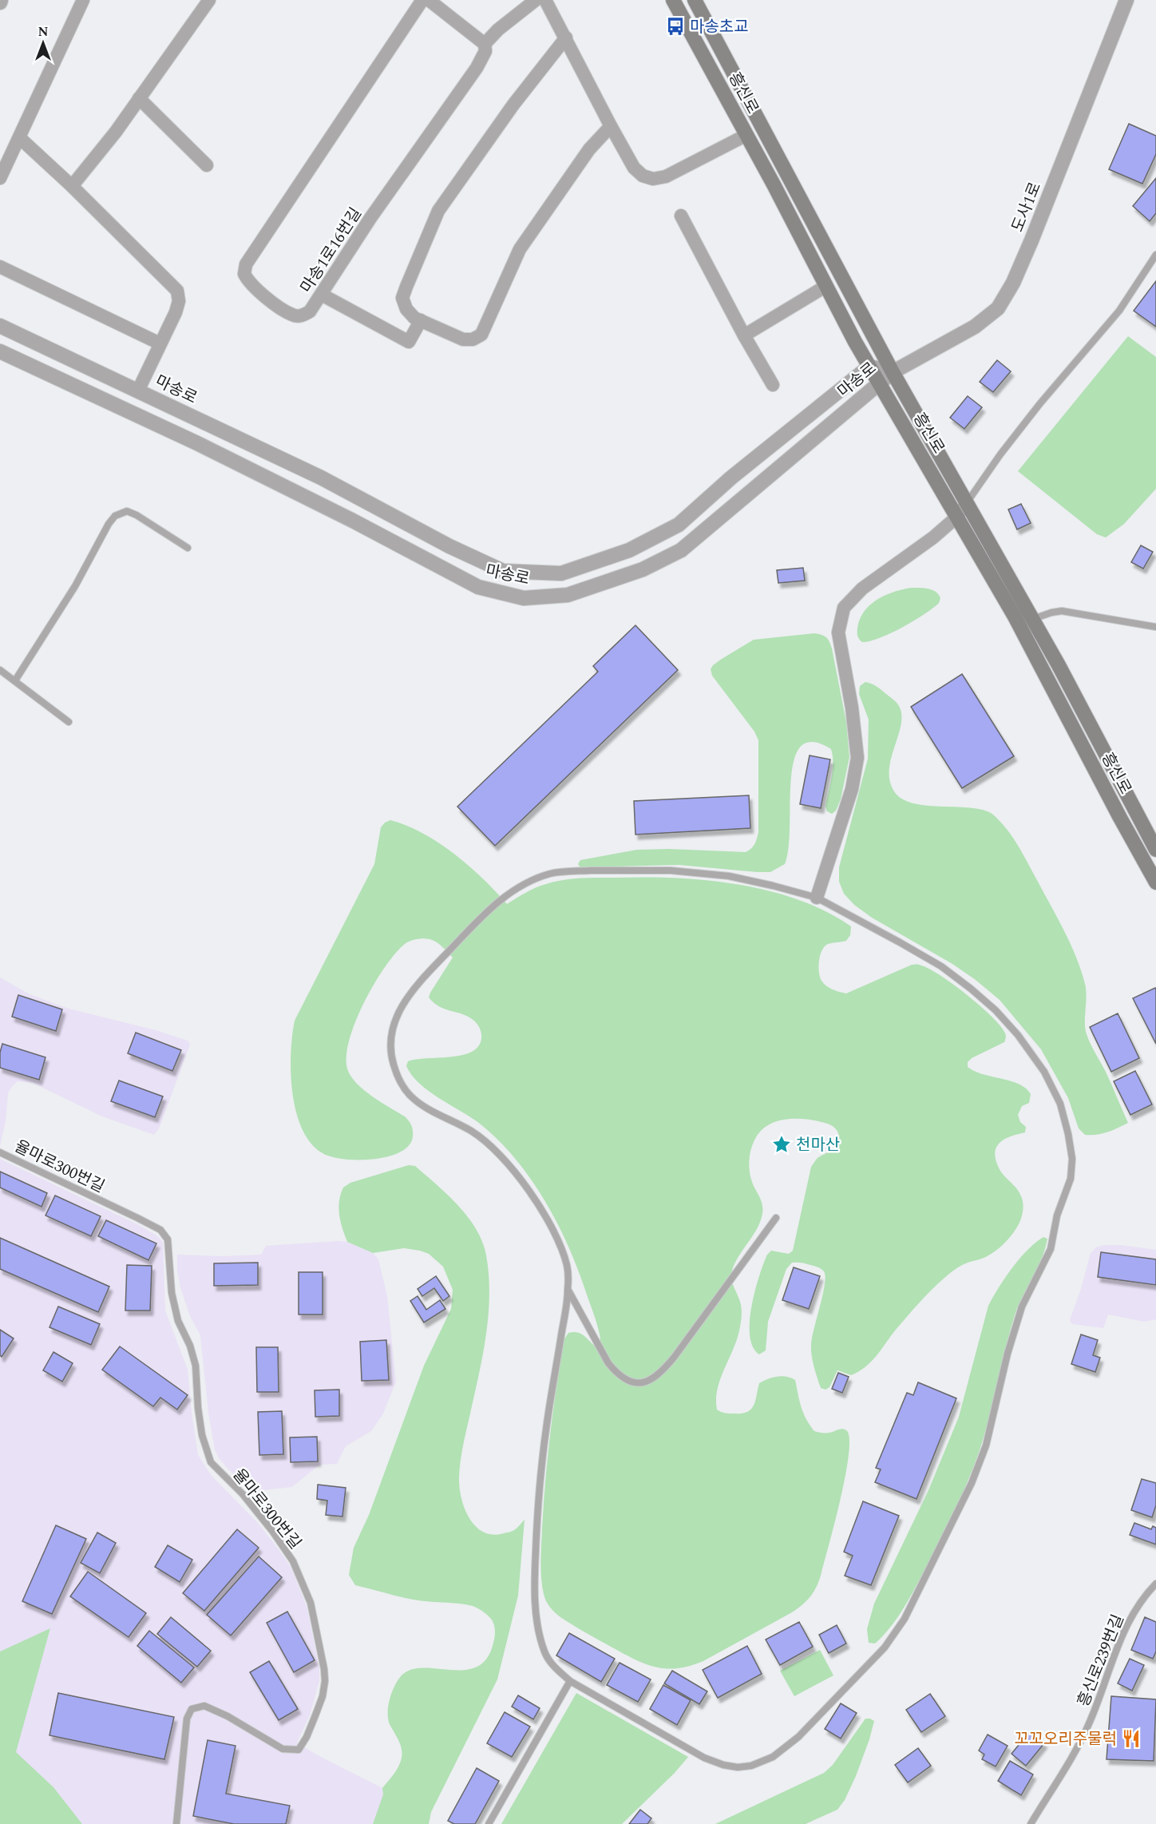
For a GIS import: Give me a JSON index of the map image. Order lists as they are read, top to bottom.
{
  "streets": {
    "main road": ["흥신로"],
    "street": ["도사1로", "마송1로16번길", "마송로"],
    "lane": ["율마로300번길", "흥신로239번길"]
  },
  "crossings": [
    ["흥신로", "도사1로"],
    ["흥신로", "마송로"],
    ["도사1로", "마송로"]
  ],
  "places": {
    "bus stop": ["마송초교"],
    "place": ["천마산"],
    "restaurant": ["꼬꼬오리주물럭"]
  },
  "north": "top"
}
